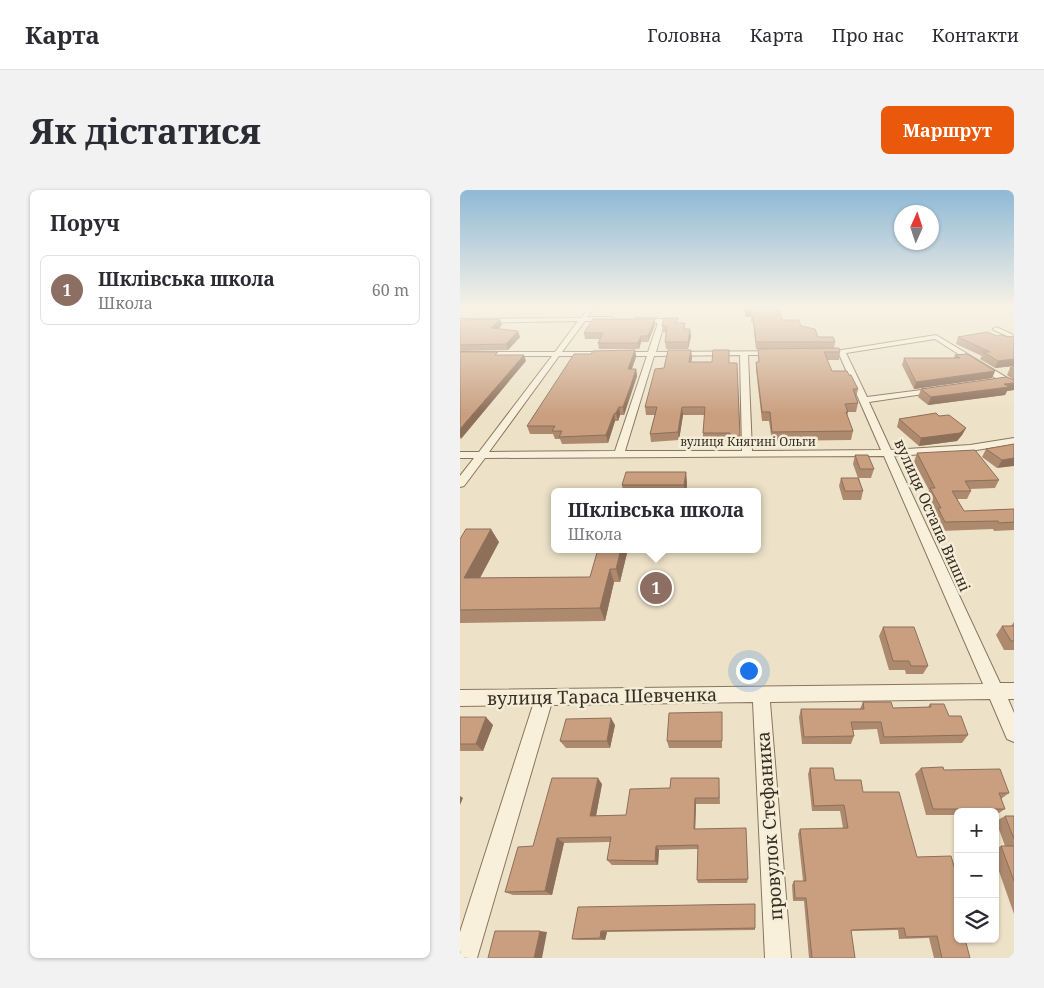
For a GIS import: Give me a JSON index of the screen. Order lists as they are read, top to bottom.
{
  "streets": {
    "street": [
      "вулиця Княгині Ольги",
      "вулиця Остапа Вишні",
      "вулиця Тараса Шевченка",
      "провулок Стефаника"
    ]
  },
  "crossings": [
    ["вулиця Княгині Ольги", "вулиця Остапа Вишні"],
    ["вулиця Остапа Вишні", "вулиця Тараса Шевченка"],
    ["вулиця Тараса Шевченка", "провулок Стефаника"]
  ],
  "north": "top",
  "page": {
    "header": "Карта",
    "nav": [
      "Головна",
      "Карта",
      "Про нас",
      "Контакти"
    ],
    "buttons": "Маршрут",
    "title": "Як дістатися",
    "heading": "Поруч",
    "list": [
      {
        "mark": "1",
        "name": "Шклівська школа",
        "note": "Школа",
        "value": "60 m"
      }
    ],
    "popup": ["Шклівська школа", "Школа"],
    "pins": "1",
    "map_buttons": ["+", "−"]
  }
}
